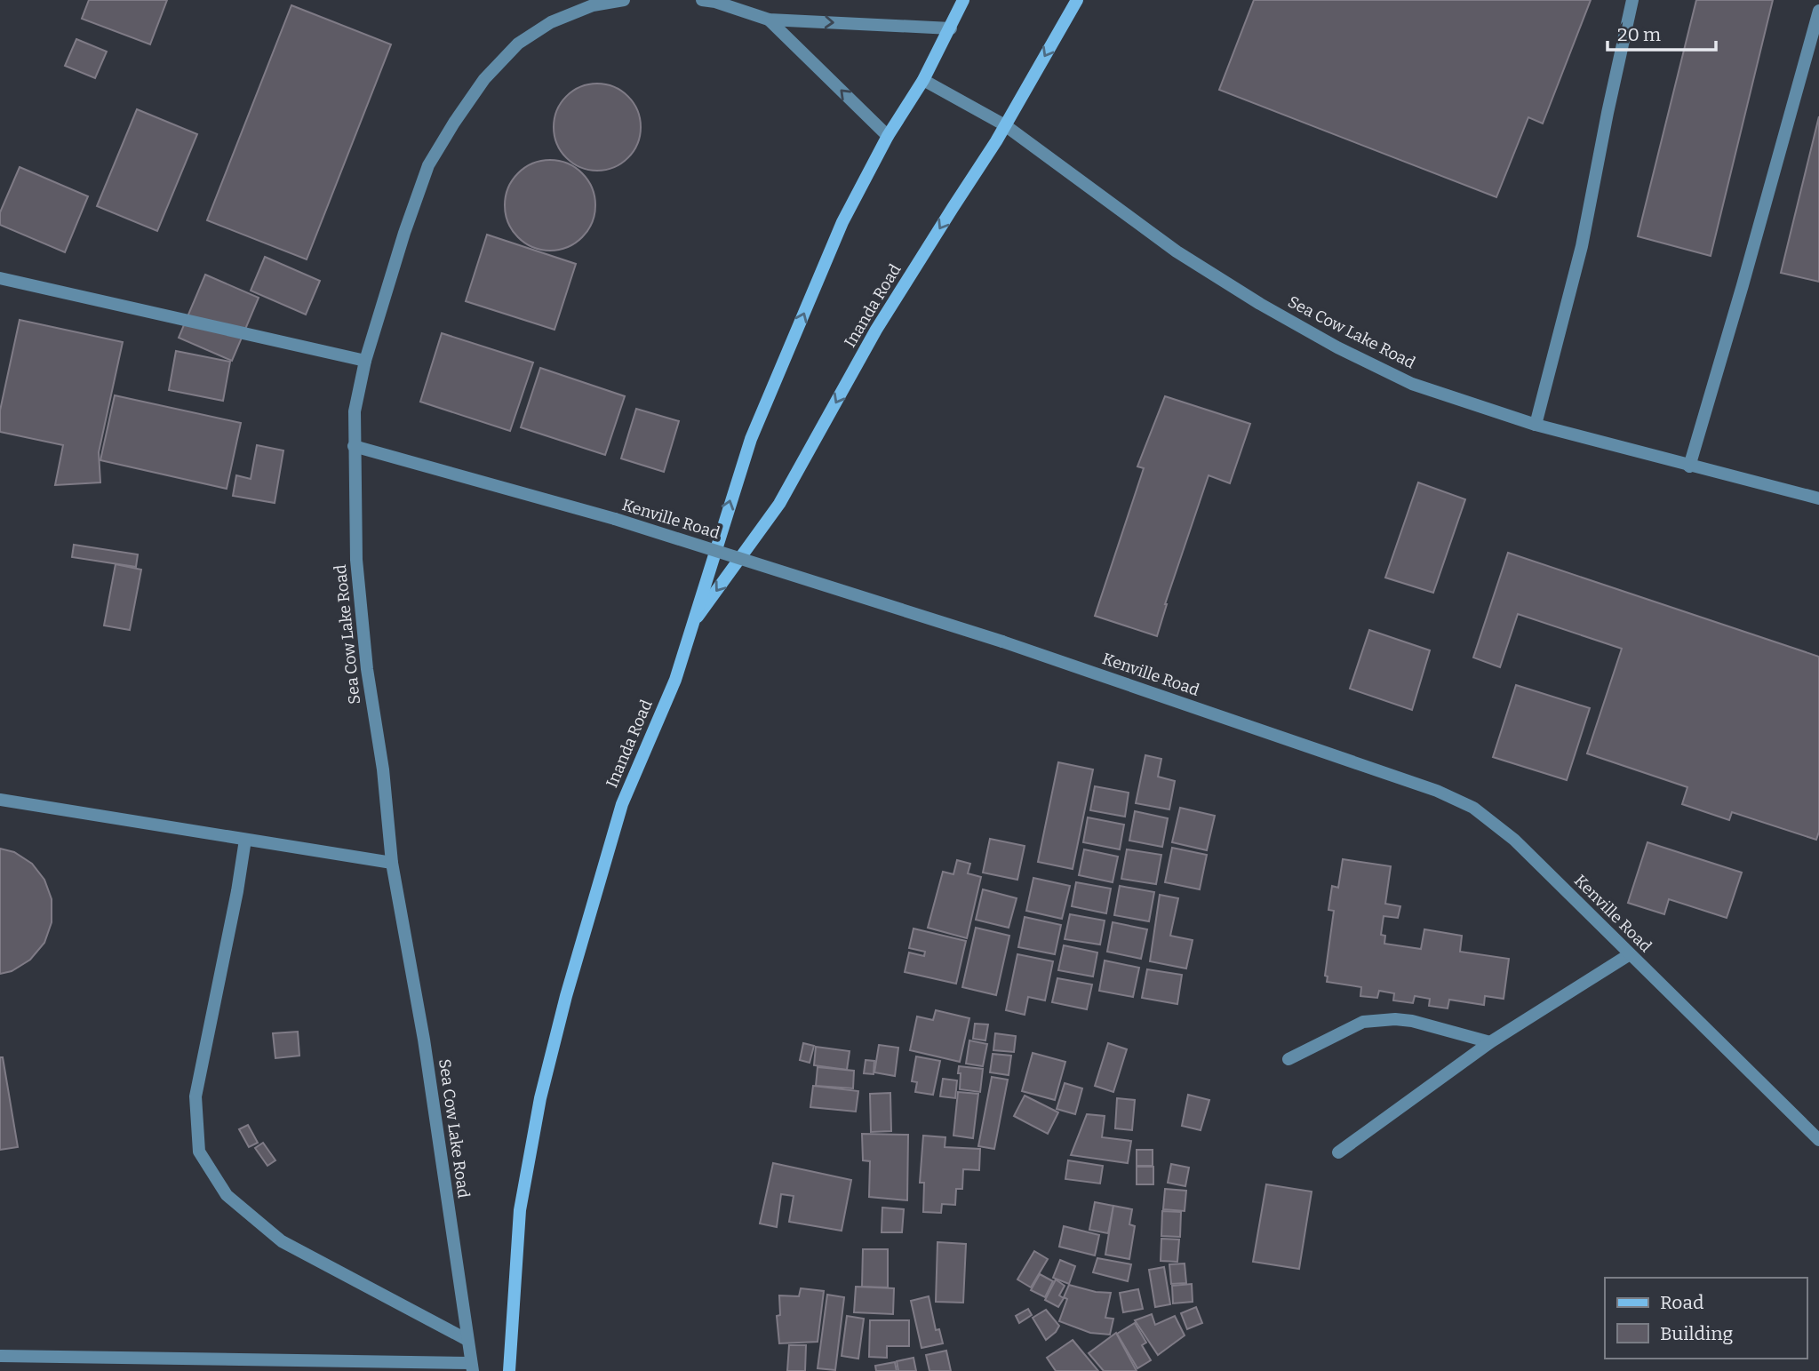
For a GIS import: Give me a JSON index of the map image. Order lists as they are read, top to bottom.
{
  "streets": {
    "main road": ["Inanda Road"],
    "street": ["Sea Cow Lake Road", "Kenville Road"]
  },
  "crossings": [
    ["Inanda Road", "Sea Cow Lake Road"],
    ["Sea Cow Lake Road", "Kenville Road"]
  ],
  "legend": ["Road", "Building"],
  "scale_bar": "20 m"
}
